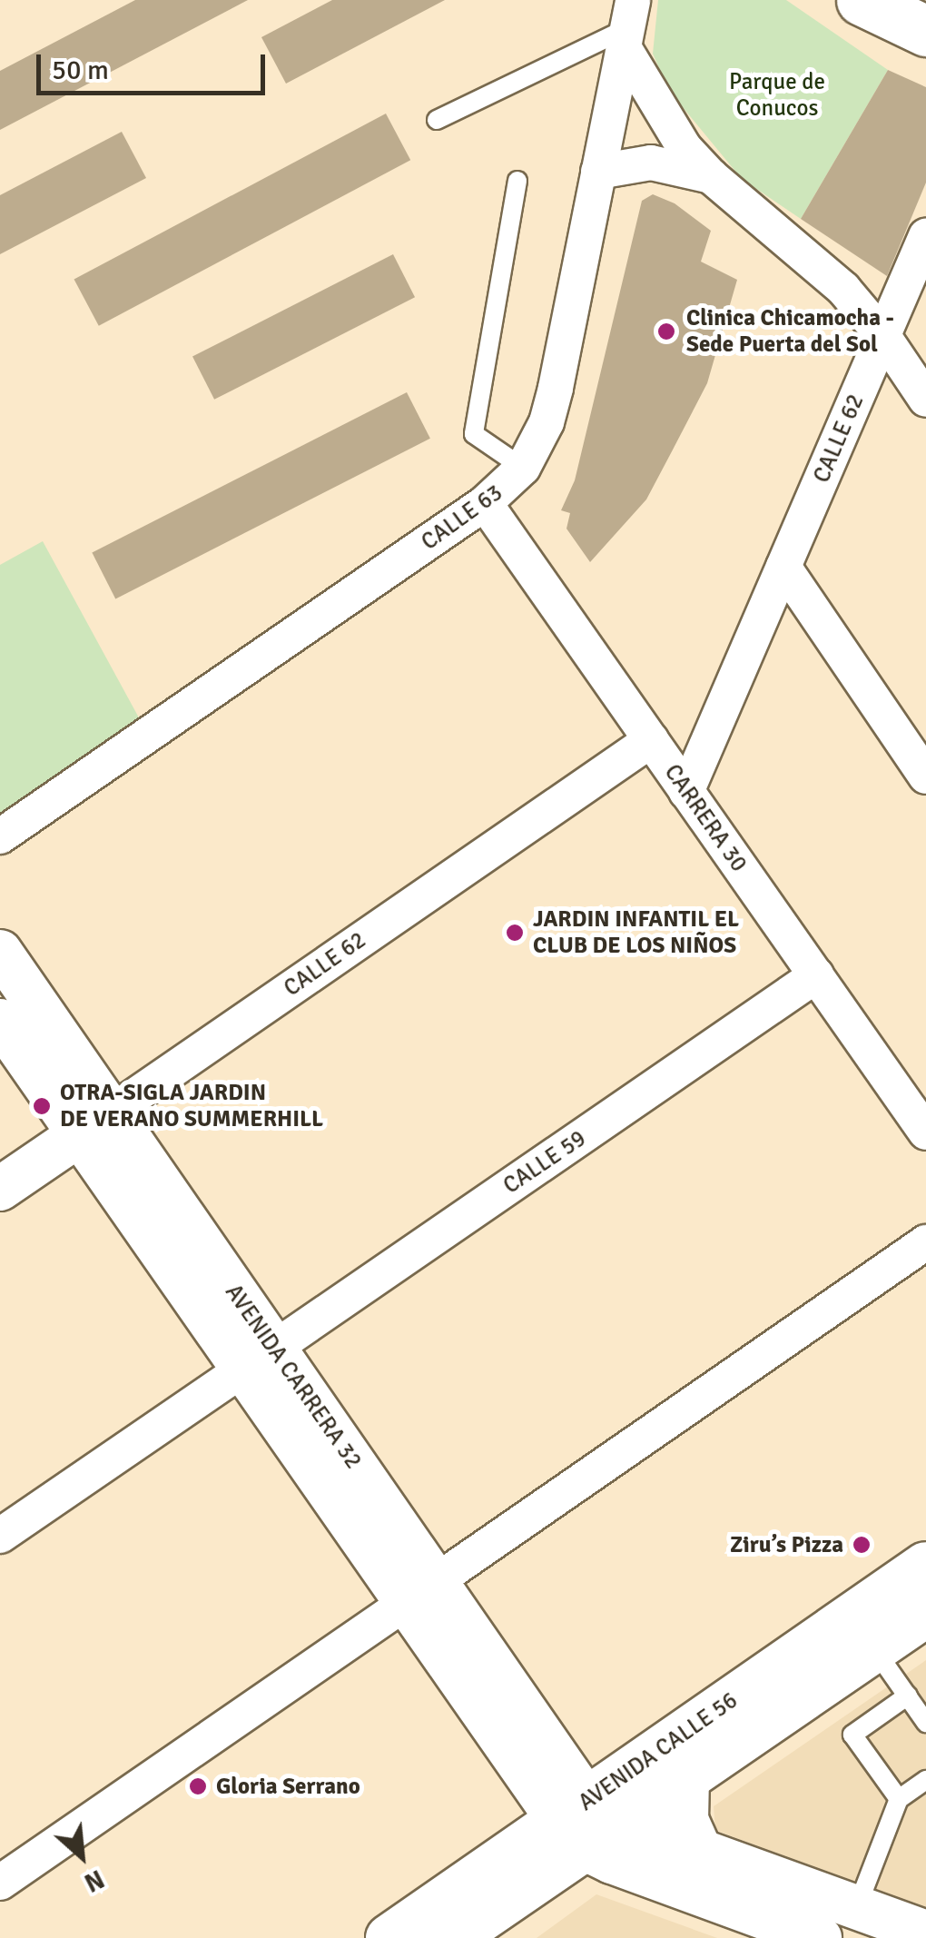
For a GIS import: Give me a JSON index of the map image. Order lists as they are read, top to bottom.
{
  "streets": {
    "main road": ["AVENIDA CALLE 56"],
    "street": [
      "CALLE 62",
      "CALLE 63",
      "CARRERA 30",
      "CALLE 59",
      "AVENIDA CARRERA 32"
    ]
  },
  "crossings": [
    ["CALLE 62", "CARRERA 30"],
    ["CALLE 62", "AVENIDA CARRERA 32"],
    ["CALLE 63", "CARRERA 30"],
    ["CARRERA 30", "CALLE 59"],
    ["CALLE 59", "AVENIDA CARRERA 32"],
    ["AVENIDA CARRERA 32", "AVENIDA CALLE 56"]
  ],
  "parks": ["Parque de Conucos"],
  "places": [
    "Clinica Chicamocha - Sede Puerta del Sol",
    "JARDIN INFANTIL EL CLUB DE LOS NIÑOS",
    "OTRA-SIGLA JARDIN DE VERANO SUMMERHILL",
    "Ziru’s Pizza",
    "Gloria Serrano"
  ],
  "scale_bar": "50 m",
  "north": "bottom right"
}
